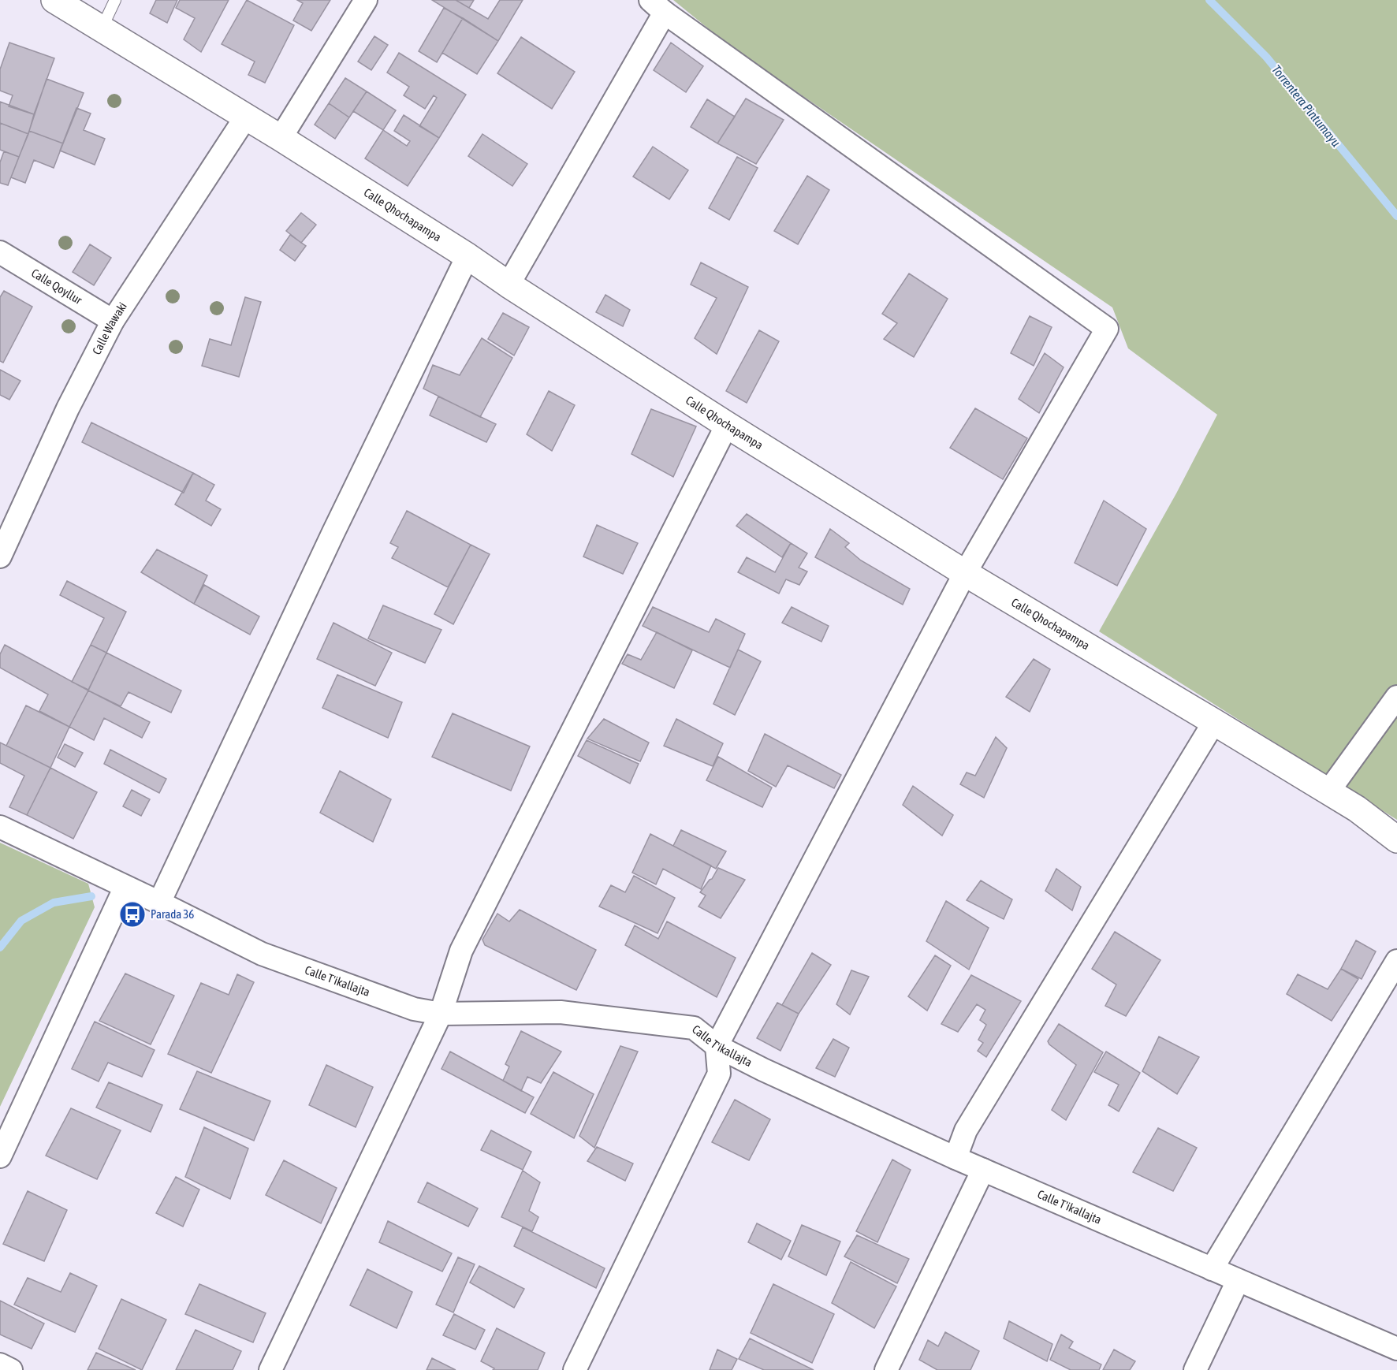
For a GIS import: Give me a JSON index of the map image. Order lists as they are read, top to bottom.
{
  "streets": {
    "street": [
      "Calle Qhochapampa",
      "Calle Qoyllur",
      "Calle Wawaki",
      "Calle T'ikallajta"
    ]
  },
  "crossings": [
    ["Calle Qhochapampa", "Calle Wawaki"],
    ["Calle Qoyllur", "Calle Wawaki"]
  ],
  "water": ["Torrentera Pintumayu"],
  "places": {
    "bus stop": ["Parada 36"]
  }
}
